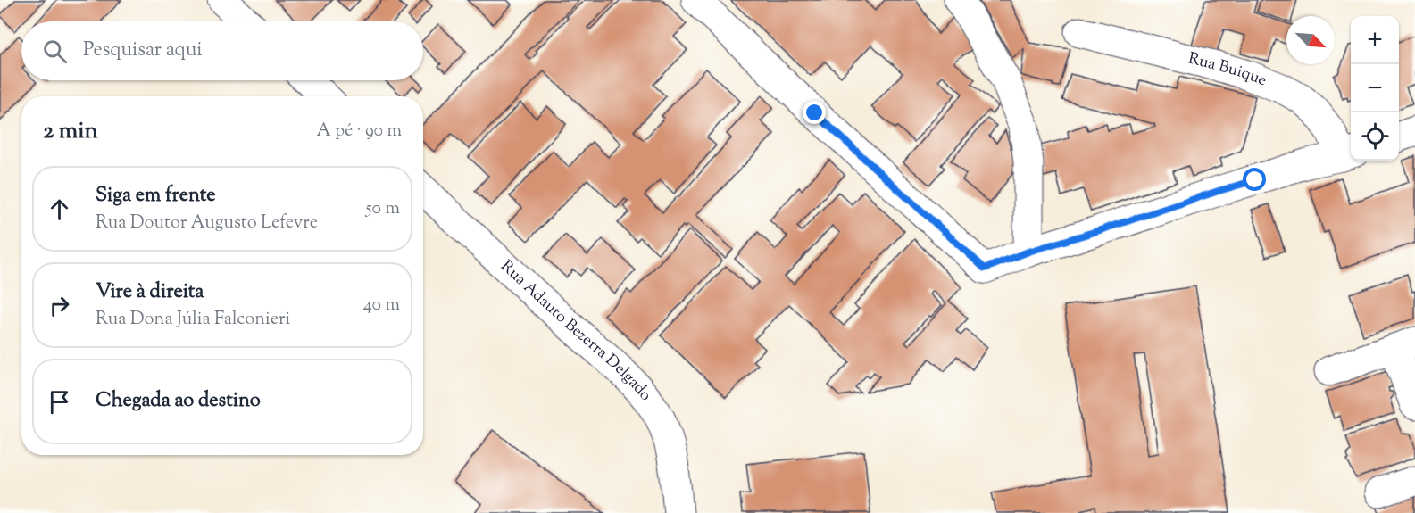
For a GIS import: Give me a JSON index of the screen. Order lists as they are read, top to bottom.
{
  "streets": {
    "street": ["Rua Buique", "Rua Adauto Bezerra Delgado"]
  },
  "north": "bottom right",
  "page": {
    "map_buttons": ["+", "−"],
    "search": "Pesquisar aqui",
    "heading": ["2 min", "A pé · 90 m"],
    "list": [
      ["Siga em frente", "Rua Doutor Augusto Lefevre", "50 m"],
      ["Vire à direita", "Rua Dona Júlia Falconieri", "40 m"],
      "Chegada ao destino"
    ]
  }
}
